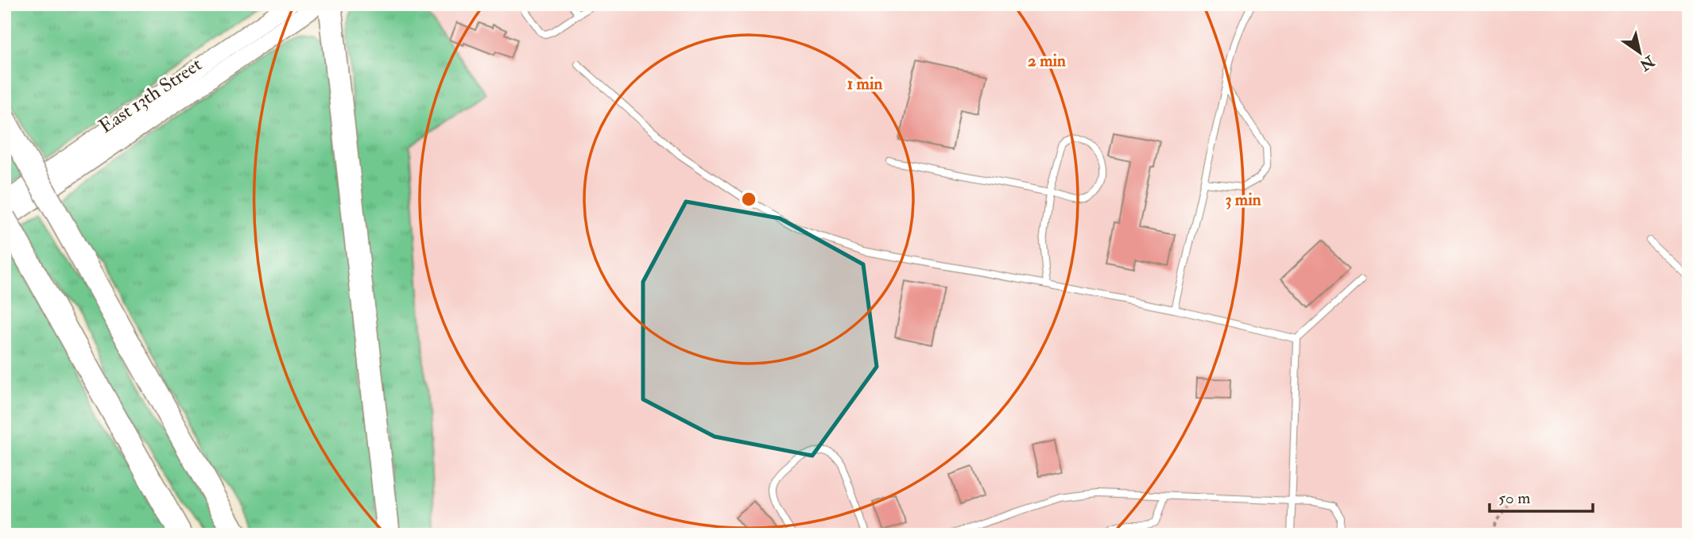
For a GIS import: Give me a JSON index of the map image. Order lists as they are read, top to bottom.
{
  "streets": {
    "main road": ["East 13th Street"]
  },
  "scale_bar": "50 m",
  "north": "bottom right",
  "rings": ["2 min", "1 min", "3 min"]
}
